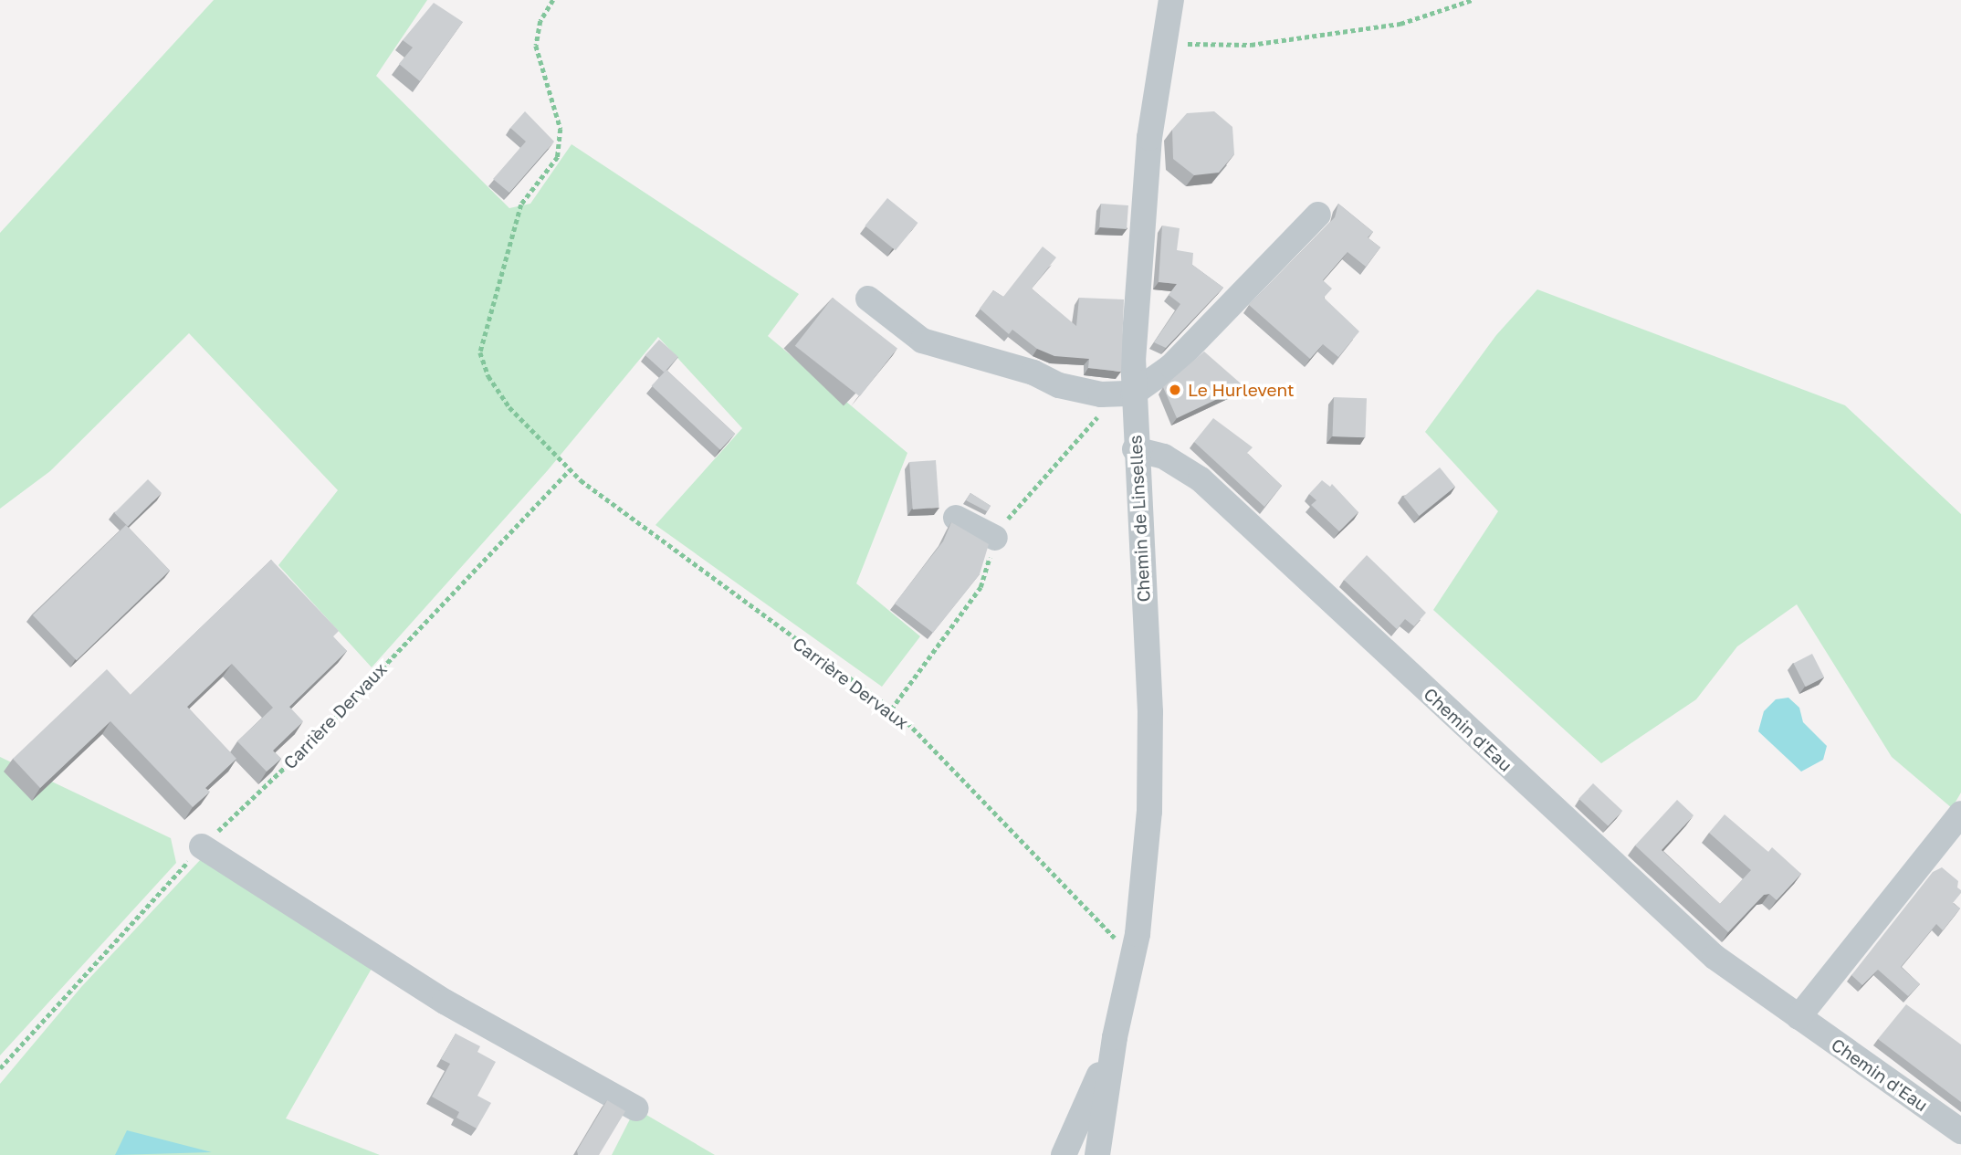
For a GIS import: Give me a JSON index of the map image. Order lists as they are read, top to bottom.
{
  "streets": {
    "street": ["Chemin de Linselles", "Chemin d'Eau"],
    "path": ["Carrière Dervaux"]
  },
  "crossings": [
    ["Chemin de Linselles", "Carrière Dervaux"],
    ["Chemin de Linselles", "Chemin d'Eau"]
  ],
  "places": ["Le Hurlevent"]
}
